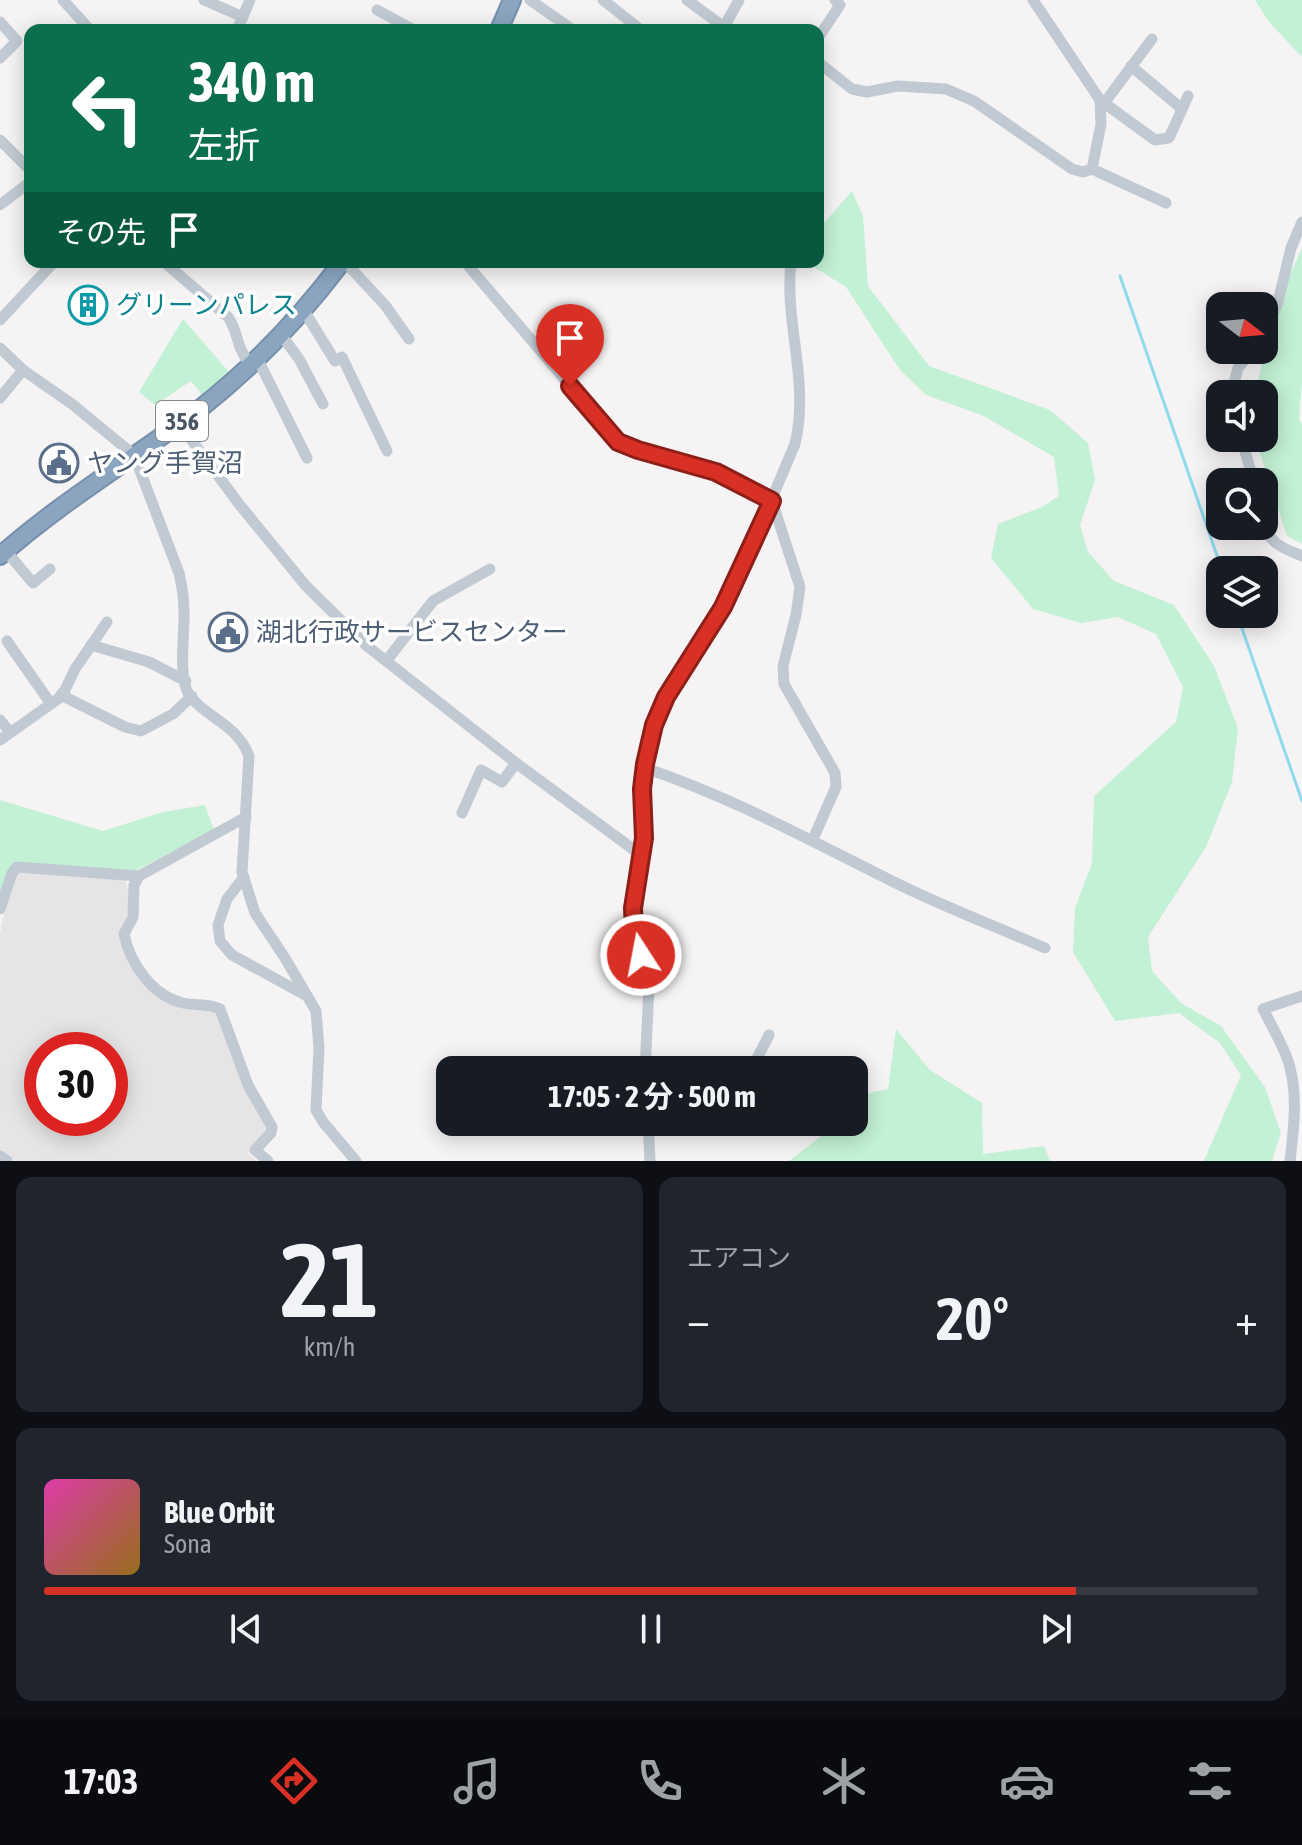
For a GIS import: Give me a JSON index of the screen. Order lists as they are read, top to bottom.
{
  "streets": {
    "highway": ["356"]
  },
  "places": {
    "building": ["グリーンパレス"],
    "public building": ["ヤング手賀沼", "湖北行政サービスセンター"]
  },
  "north": "right",
  "page": {
    "turn": ["340 m", "左折"],
    "then": "その先",
    "limit": "30",
    "trip": "17:05 · 2 分 · 500 m",
    "tile": [
      ["21", "km/h"],
      "エアコン"
    ],
    "heat": ["−", "20°", "+"],
    "song": ["Blue Orbit", "Sona"],
    "tabs": "17:03"
  }
}
